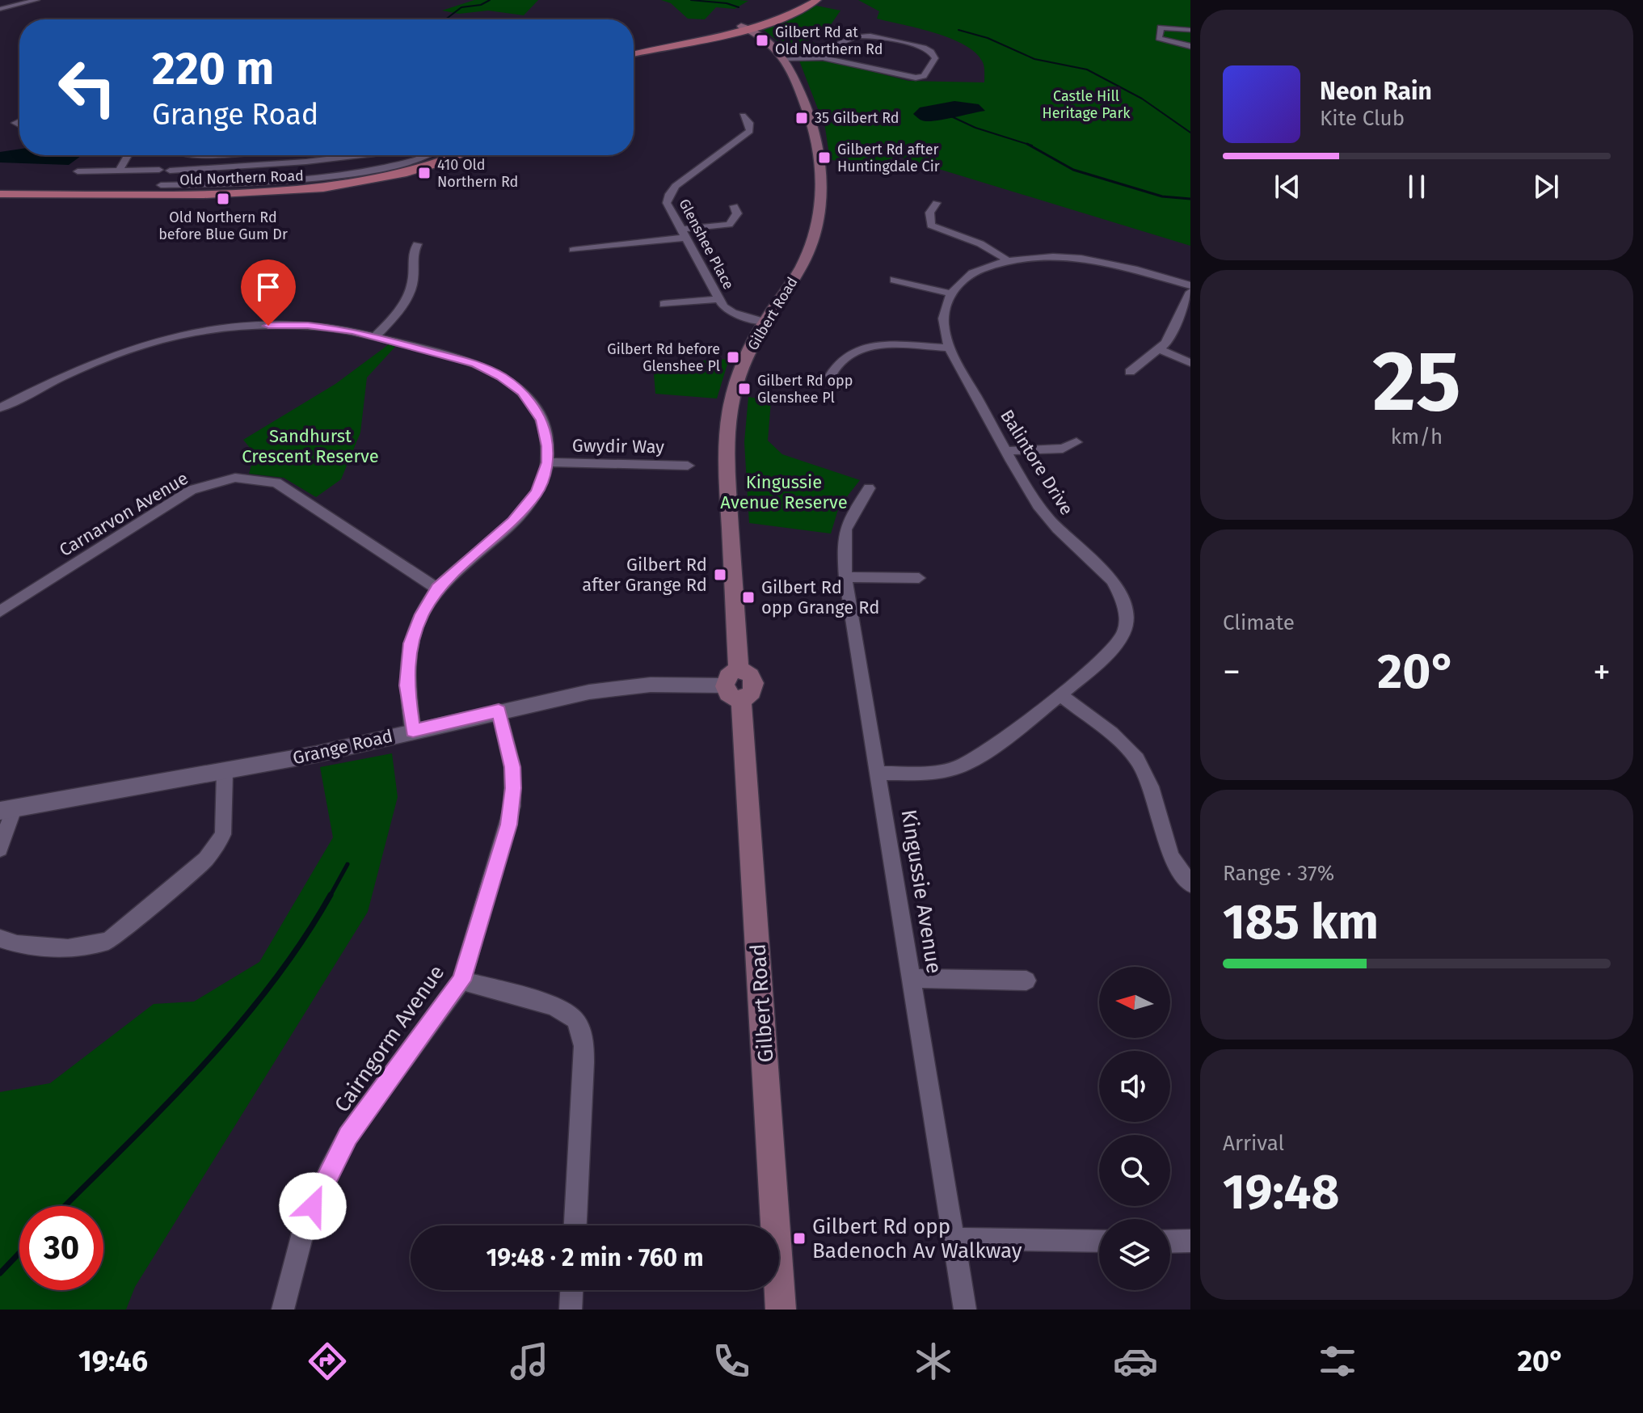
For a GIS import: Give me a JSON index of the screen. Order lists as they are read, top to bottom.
{
  "streets": {
    "main road": ["Old Northern Road", "Gilbert Road"],
    "street": [
      "Glenshee Place",
      "Gwydir Way",
      "Balintore Drive",
      "Carnarvon Avenue",
      "Grange Road",
      "Kingussie Avenue",
      "Cairngorm Avenue"
    ]
  },
  "crossings": [
    ["Glenshee Place", "Gilbert Road"],
    ["Gilbert Road", "Grange Road"],
    ["Balintore Drive", "Kingussie Avenue"],
    ["Grange Road", "Cairngorm Avenue"]
  ],
  "parks": ["Castle Hill Heritage Park", "Sandhurst Crescent Reserve", "Kingussie Avenue Reserve"],
  "places": {
    "transit": [
      "Gilbert Rd at Old Northern Rd",
      "35 Gilbert Rd",
      "Gilbert Rd after Huntingdale Cir",
      "410 Old Northern Rd",
      "Old Northern Rd before Blue Gum Dr",
      "Gilbert Rd before Glenshee Pl",
      "Gilbert Rd opp Glenshee Pl",
      "Gilbert Rd after Grange Rd",
      "Gilbert Rd opp Grange Rd",
      "Gilbert Rd opp Badenoch Av Walkway"
    ]
  },
  "north": "left",
  "page": {
    "turn": ["220 m", "Grange Road"],
    "song": ["Neon Rain", "Kite Club"],
    "tile": [
      ["25", "km/h"],
      "Climate",
      ["Range · 37%", "185 km"],
      ["Arrival", "19:48"]
    ],
    "heat": ["−", "20°", "+"],
    "limit": "30",
    "trip": "19:48 · 2 min · 760 m",
    "tabs": ["19:46", "20°"]
  }
}
